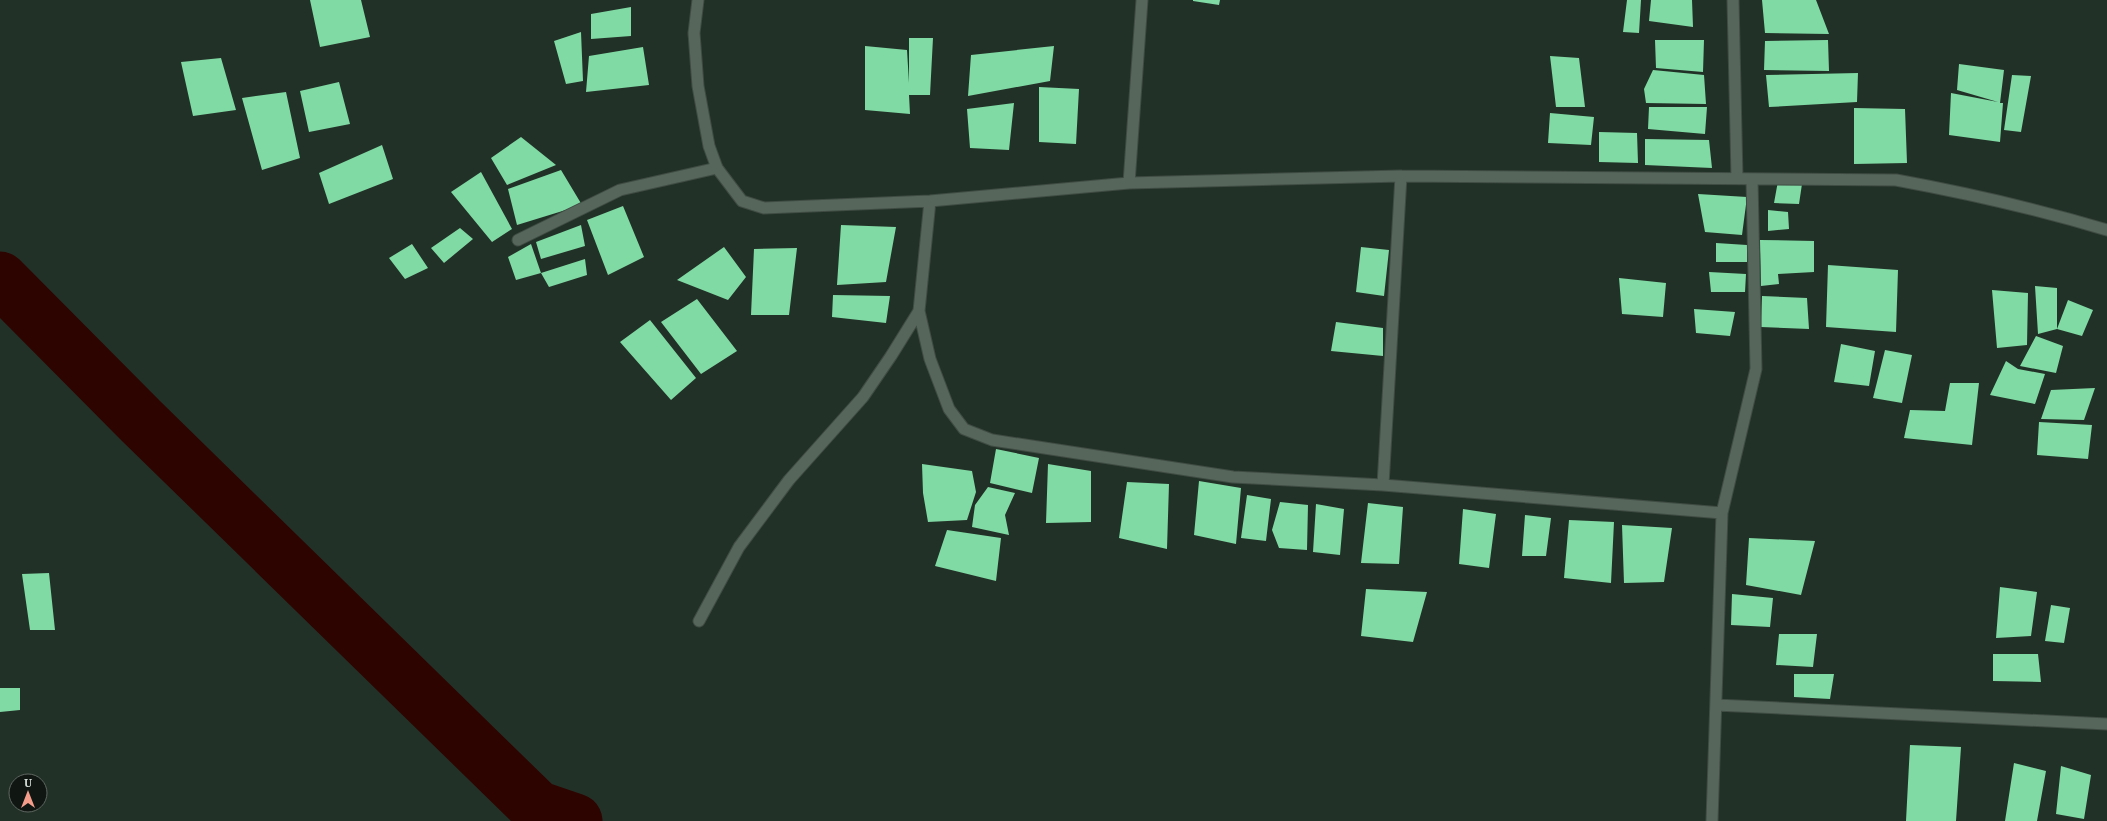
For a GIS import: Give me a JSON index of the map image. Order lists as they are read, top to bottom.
{
  "north": "top"
}
